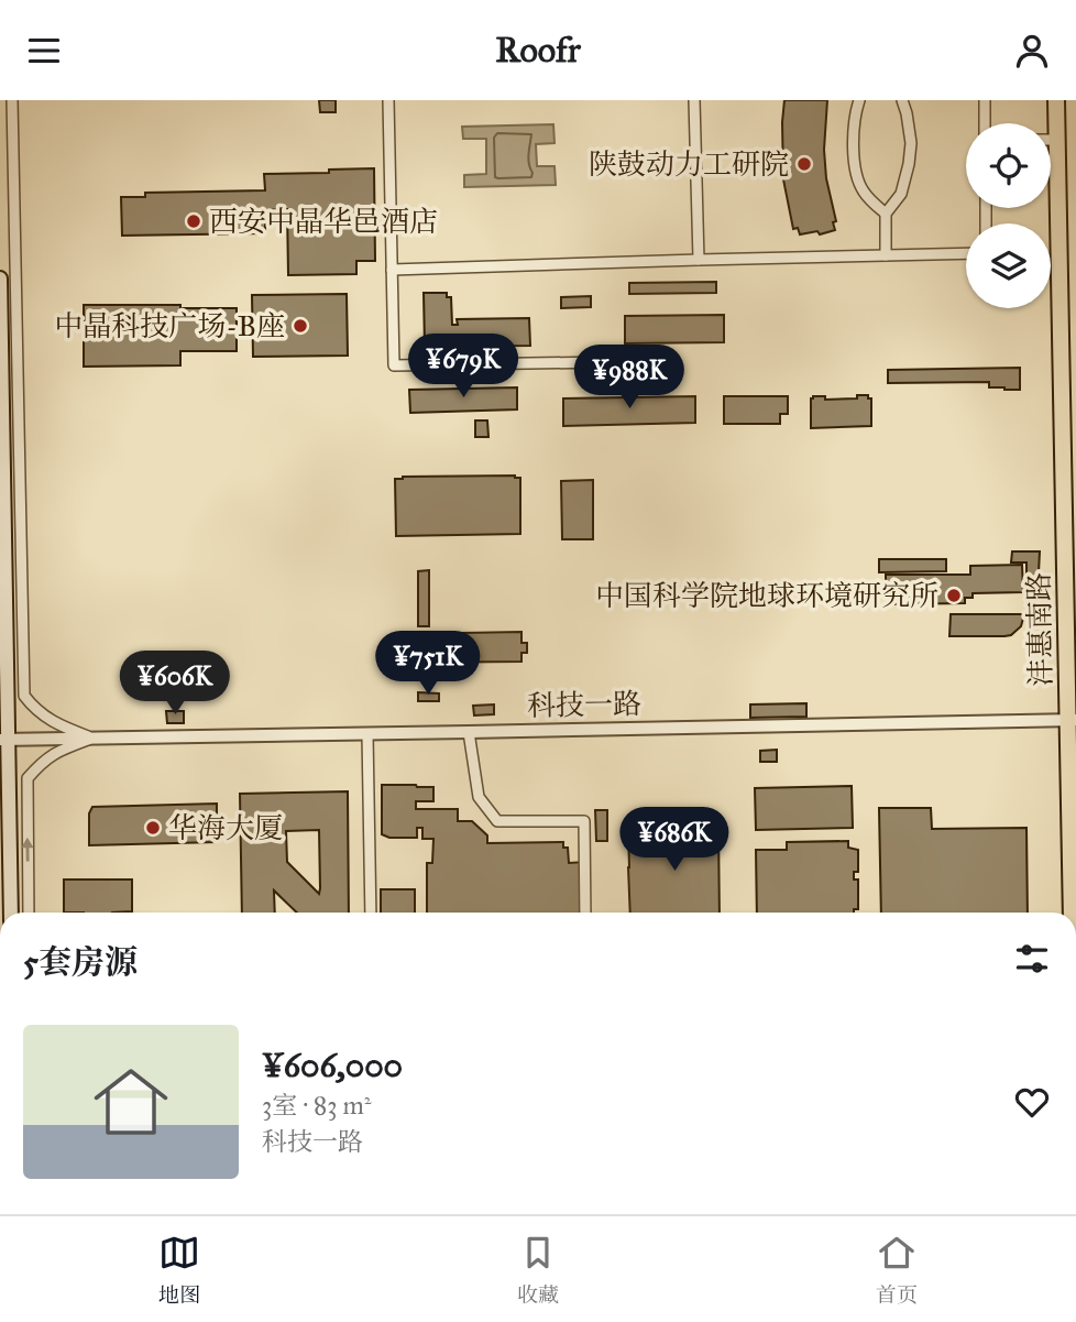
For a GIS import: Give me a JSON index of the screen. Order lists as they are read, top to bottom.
{
  "streets": {
    "main road": ["沣惠南路"],
    "street": ["科技一路"]
  },
  "crossings": [
    ["沣惠南路", "科技一路"]
  ],
  "places": [
    "陕鼓动力工研院",
    "西安中晶华邑酒店",
    "中晶科技广场-B座",
    "中国科学院地球环境研究所",
    "华海大厦"
  ],
  "page": {
    "header": "Roofr",
    "price": [
      "¥679K",
      "¥988K",
      "¥751K",
      "¥606K",
      "¥686K"
    ],
    "heading": "5套房源",
    "list": [
      {
        "name": "¥606,000",
        "note": "3室 · 83 m² · 科技一路"
      }
    ],
    "tabs": ["地图", "收藏", "首页"]
  }
}
